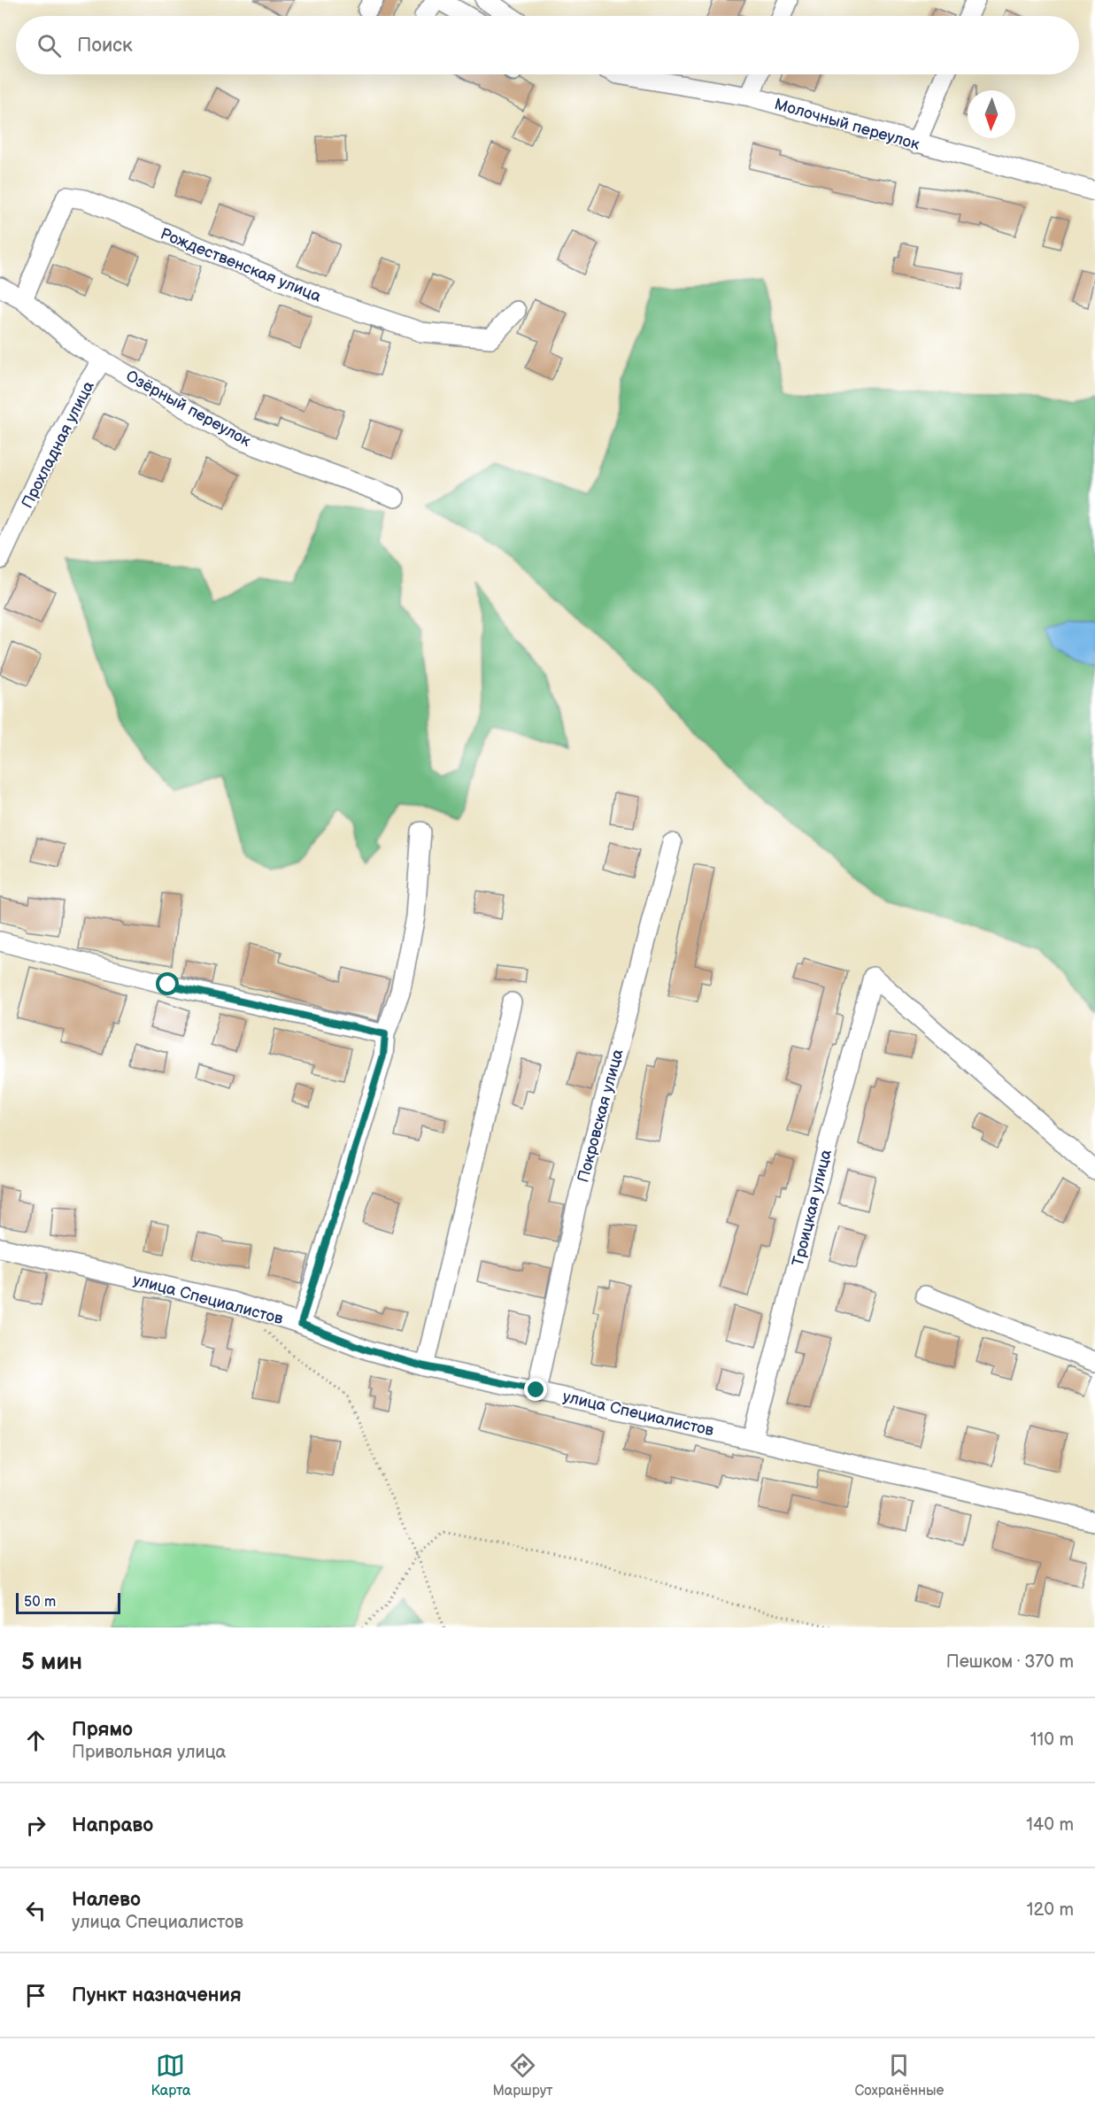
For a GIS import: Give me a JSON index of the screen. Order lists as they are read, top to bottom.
{
  "streets": {
    "street": [
      "Молочный переулок",
      "Рождественская улица",
      "Озёрный переулок",
      "Прохладная улица",
      "Покровская улица",
      "Троицкая улица",
      "улица Специалистов"
    ]
  },
  "crossings": [
    ["Рождественская улица", "Озёрный переулок"],
    ["Озёрный переулок", "Прохладная улица"],
    ["Покровская улица", "улица Специалистов"],
    ["Троицкая улица", "улица Специалистов"]
  ],
  "scale_bar": "50 m",
  "north": "bottom",
  "page": {
    "search": "Поиск",
    "scale": "50 m",
    "heading": ["5 мин", "Пешком · 370 m"],
    "list": [
      ["Прямо", "Привольная улица", "110 m"],
      ["Направо", "140 m"],
      ["Налево", "улица Специалистов", "120 m"],
      "Пункт назначения"
    ],
    "nav": ["Карта", "Маршрут", "Сохранённые"]
  }
}
